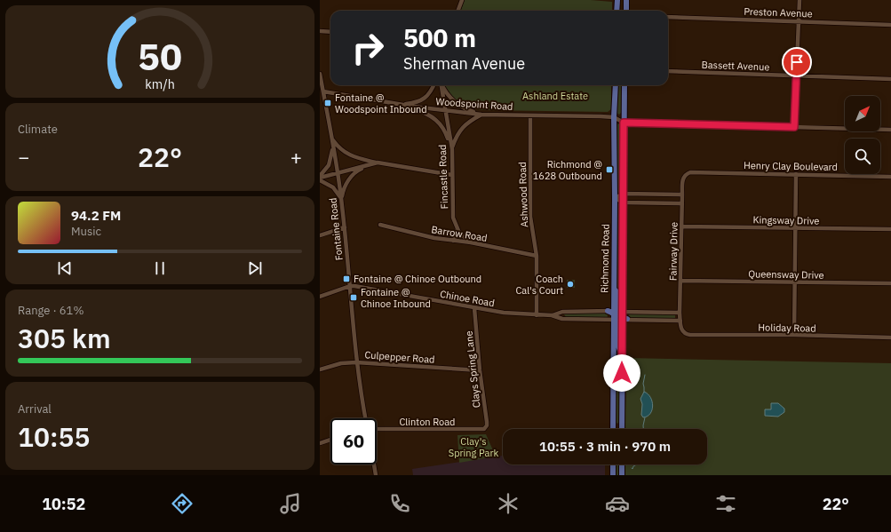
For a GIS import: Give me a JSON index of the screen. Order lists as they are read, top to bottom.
{
  "streets": {
    "main road": ["Richmond Road"],
    "street": [
      "Preston Avenue",
      "Bassett Avenue",
      "Woodspoint Road",
      "Henry Clay Boulevard",
      "Fincastle Road",
      "Ashwood Road",
      "Kingsway Drive",
      "Fontaine Road",
      "Barrow Road",
      "Fairway Drive",
      "Queensway Drive",
      "Chinoe Road",
      "Holiday Road",
      "Culpepper Road",
      "Clays Spring Lane",
      "Clinton Road"
    ]
  },
  "crossings": [
    ["Woodspoint Road", "Fincastle Road"],
    ["Woodspoint Road", "Ashwood Road"],
    ["Woodspoint Road", "Fontaine Road"],
    ["Woodspoint Road", "Richmond Road"],
    ["Henry Clay Boulevard", "Fairway Drive"],
    ["Fincastle Road", "Barrow Road"],
    ["Ashwood Road", "Barrow Road"],
    ["Ashwood Road", "Chinoe Road"],
    ["Kingsway Drive", "Fairway Drive"],
    ["Fontaine Road", "Chinoe Road"],
    ["Fontaine Road", "Culpepper Road"],
    ["Fairway Drive", "Queensway Drive"],
    ["Fairway Drive", "Holiday Road"],
    ["Richmond Road", "Chinoe Road"],
    ["Chinoe Road", "Clays Spring Lane"],
    ["Culpepper Road", "Clays Spring Lane"],
    ["Clays Spring Lane", "Clinton Road"]
  ],
  "parks": ["Ashland Estate", "Clay's Spring Park"],
  "places": {
    "transit": [
      "Fontaine @ Woodspoint Inbound",
      "Richmond @ 1628 Outbound",
      "Fontaine @ Chinoe Outbound",
      "Fontaine @ Chinoe Inbound"
    ],
    "other": ["Coach Cal's Court"]
  },
  "north": "top right",
  "page": {
    "turn": ["500 m", "Sherman Avenue"],
    "tile": [
      "Climate",
      ["Range · 61%", "305 km"],
      ["Arrival", "10:55"]
    ],
    "heat": ["−", "22°", "+"],
    "song": ["94.2 FM", "Music"],
    "limit": "60",
    "trip": "10:55 · 3 min · 970 m",
    "tabs": ["10:52", "22°"],
    "gauge": ["50", "km/h"]
  }
}
